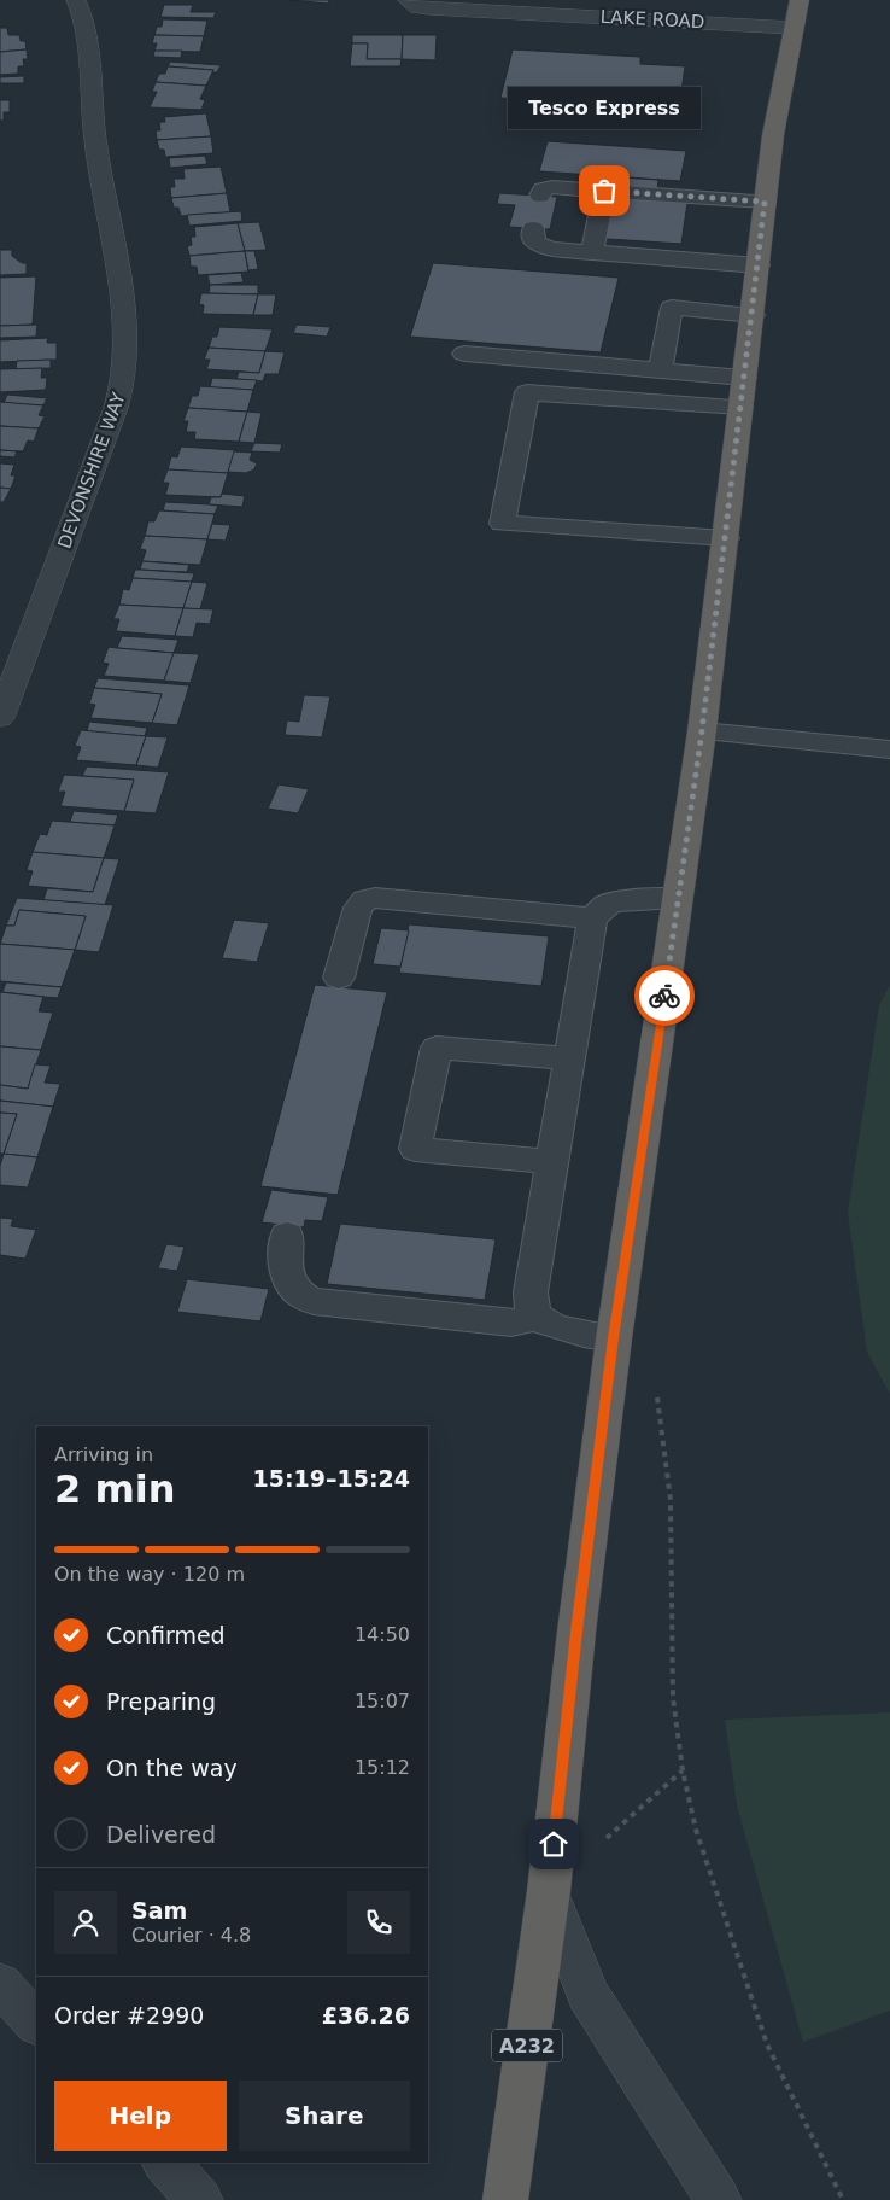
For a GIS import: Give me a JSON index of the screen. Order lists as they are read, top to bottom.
{
  "streets": {
    "highway": ["A232"],
    "street": ["LAKE ROAD", "DEVONSHIRE WAY"]
  },
  "crossings": [
    ["LAKE ROAD", "A232"]
  ],
  "places": ["Tesco Express"],
  "page": {
    "bubble": "Tesco Express",
    "heading": ["2 min", "Arriving in", "15:19–15:24"],
    "panel": [
      "Sam",
      "Courier · 4.8",
      "Order #2990",
      "£36.26"
    ],
    "bar": "On the way · 120 m",
    "list": [
      ["Confirmed", "14:50"],
      ["Preparing", "15:07"],
      ["On the way", "15:12"],
      "Delivered"
    ],
    "buttons": ["Help", "Share"]
  }
}
